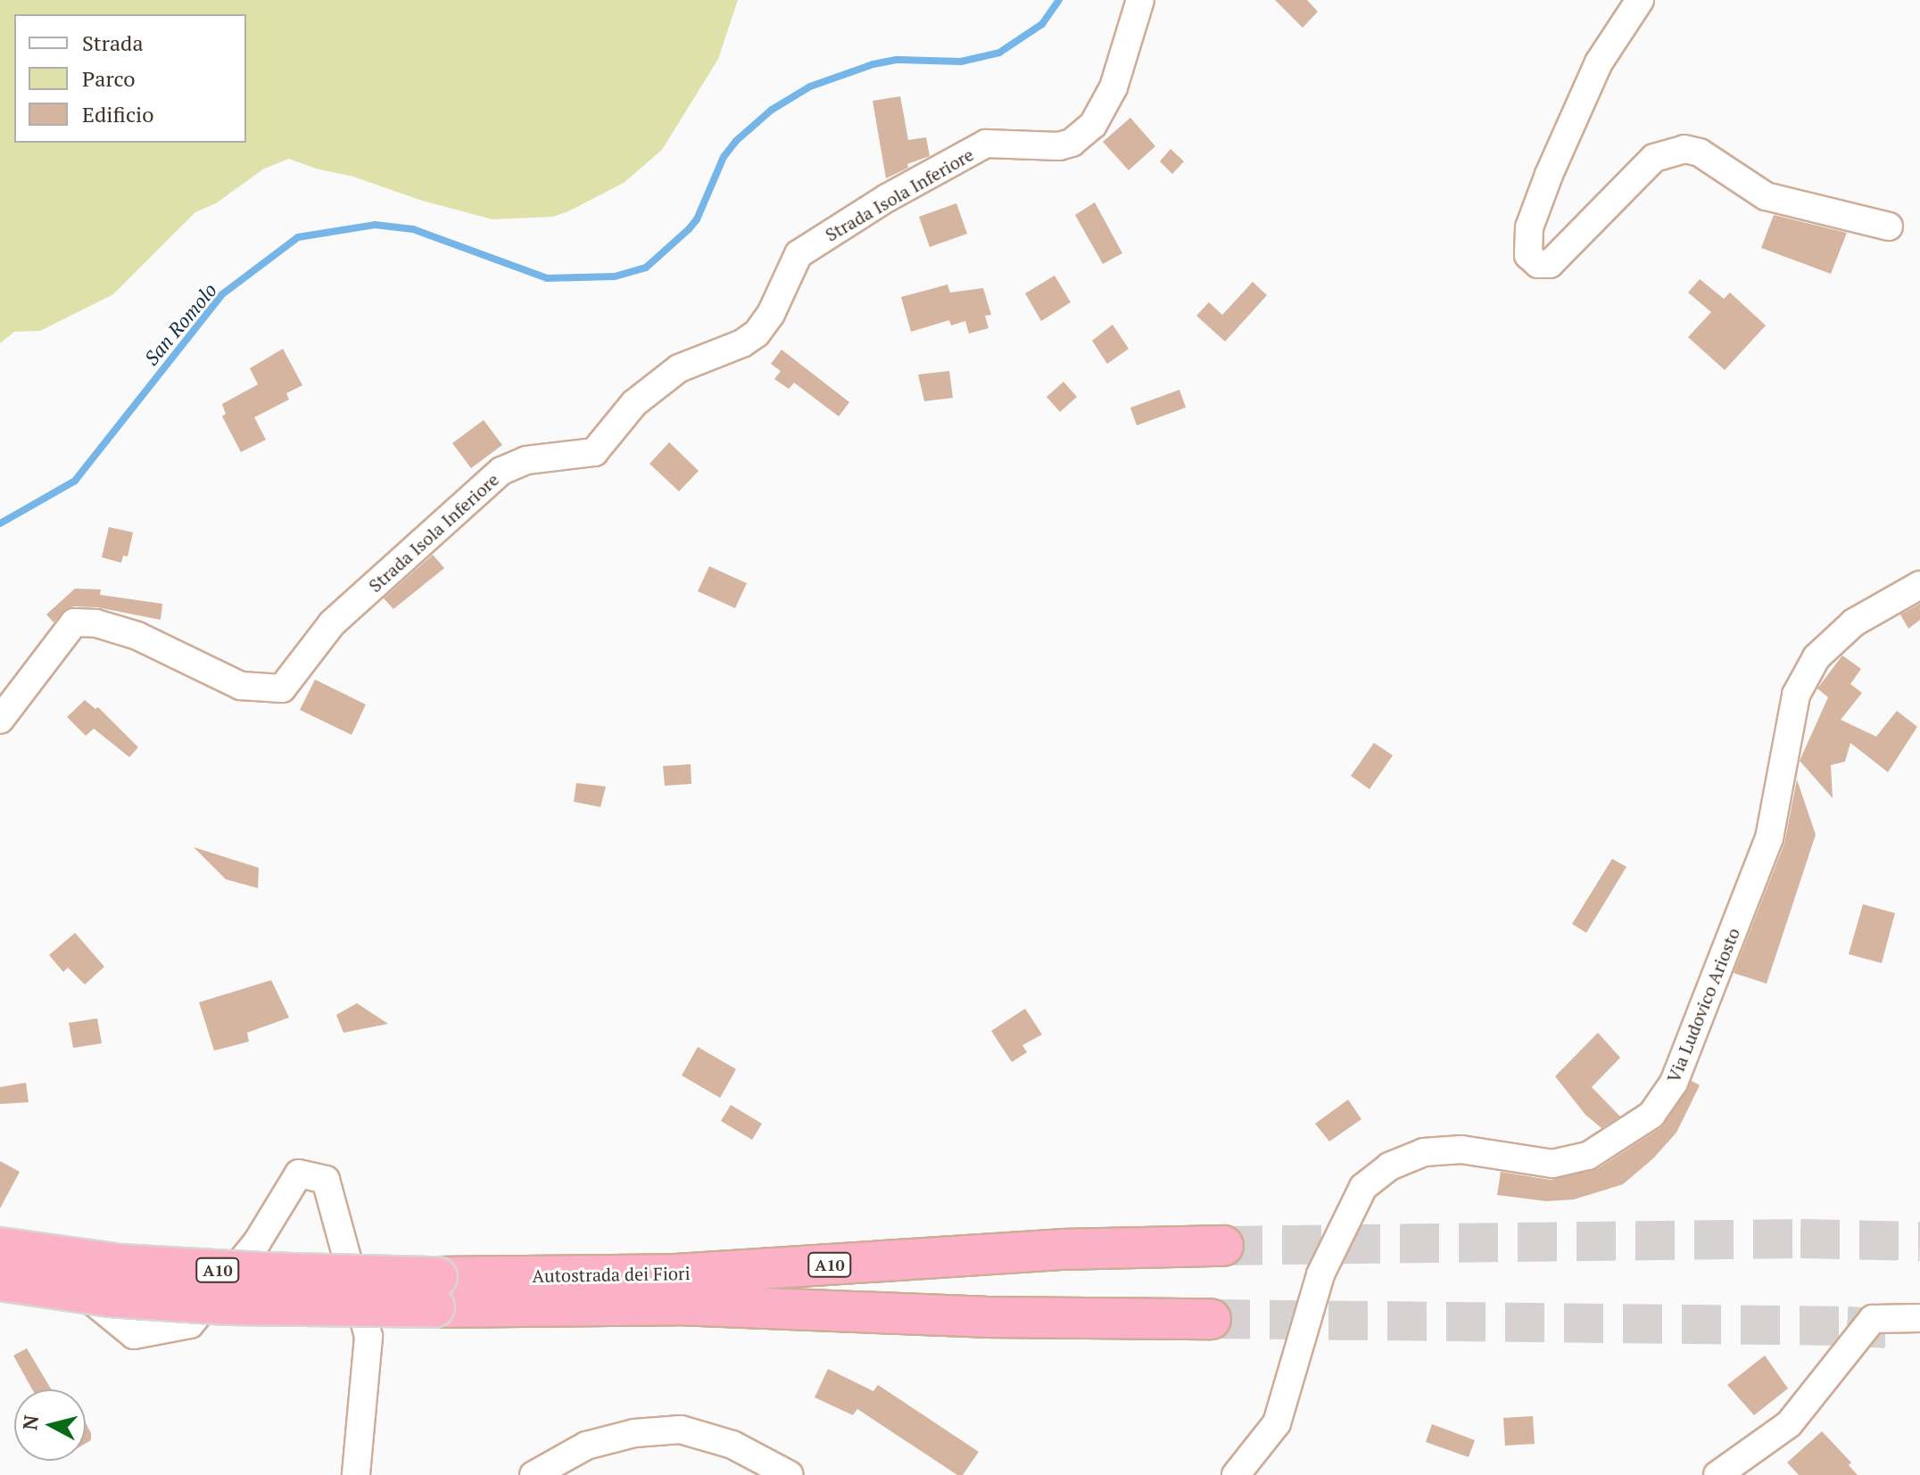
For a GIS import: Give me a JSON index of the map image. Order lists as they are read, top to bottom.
{
  "streets": {
    "highway": ["A10", "Autostrada dei Fiori"],
    "street": ["Strada Isola Inferiore", "Via Ludovico Ariosto"]
  },
  "water": ["San Romolo"],
  "legend": ["Strada", "Parco", "Edificio"],
  "north": "left"
}
